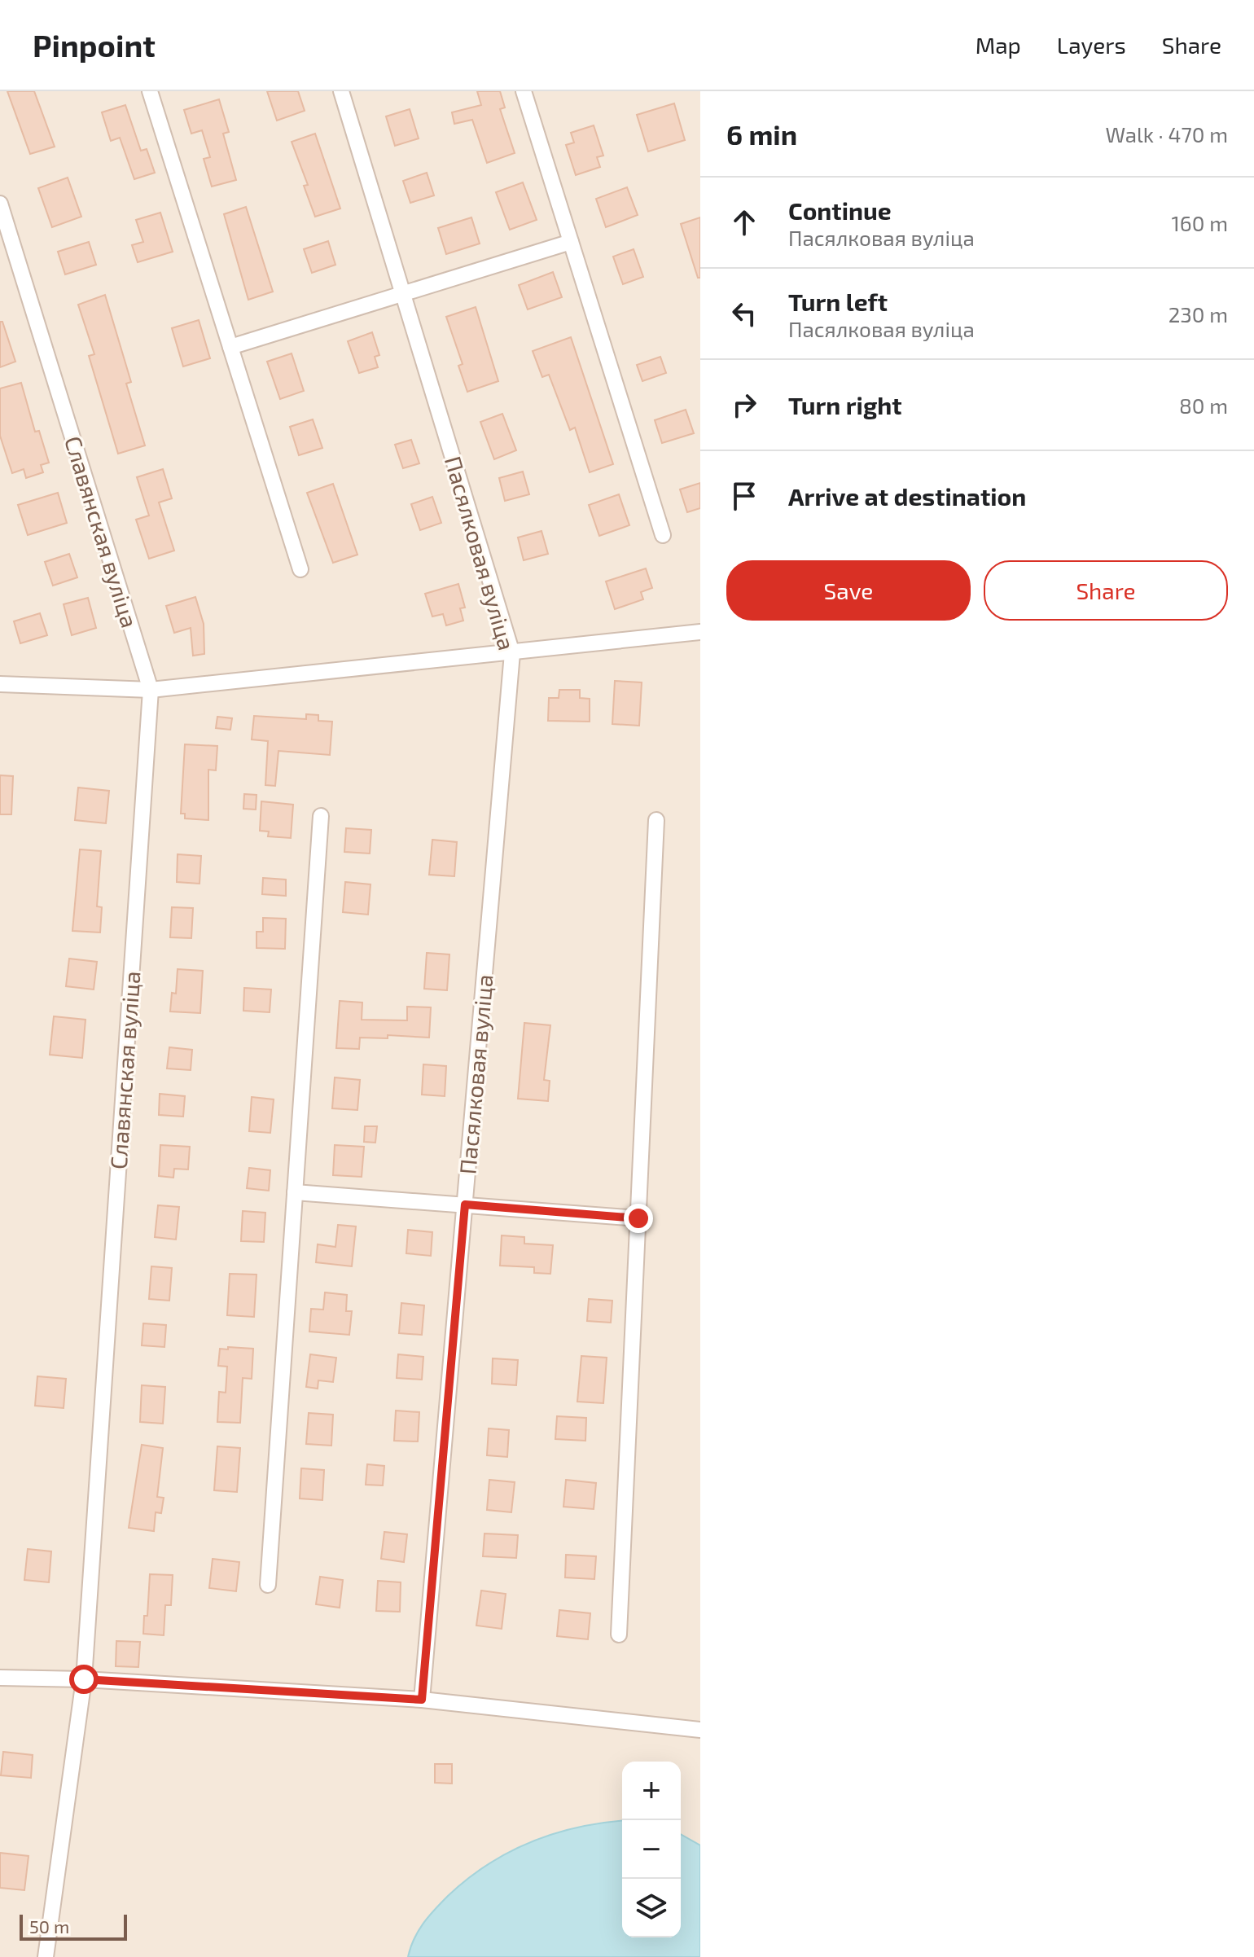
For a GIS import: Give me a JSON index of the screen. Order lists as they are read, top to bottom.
{
  "streets": {
    "street": ["Славянская вуліца", "Пасялковая вуліца"]
  },
  "scale_bar": "50 m",
  "page": {
    "header": "Pinpoint",
    "nav": ["Map", "Layers", "Share"],
    "heading": ["6 min", "Walk · 470 m"],
    "list": [
      ["Continue", "Пасялковая вуліца", "160 m"],
      ["Turn left", "Пасялковая вуліца", "230 m"],
      ["Turn right", "80 m"],
      "Arrive at destination"
    ],
    "buttons": ["Save", "Share"],
    "map_buttons": ["+", "−"],
    "scale": "50 m"
  }
}
